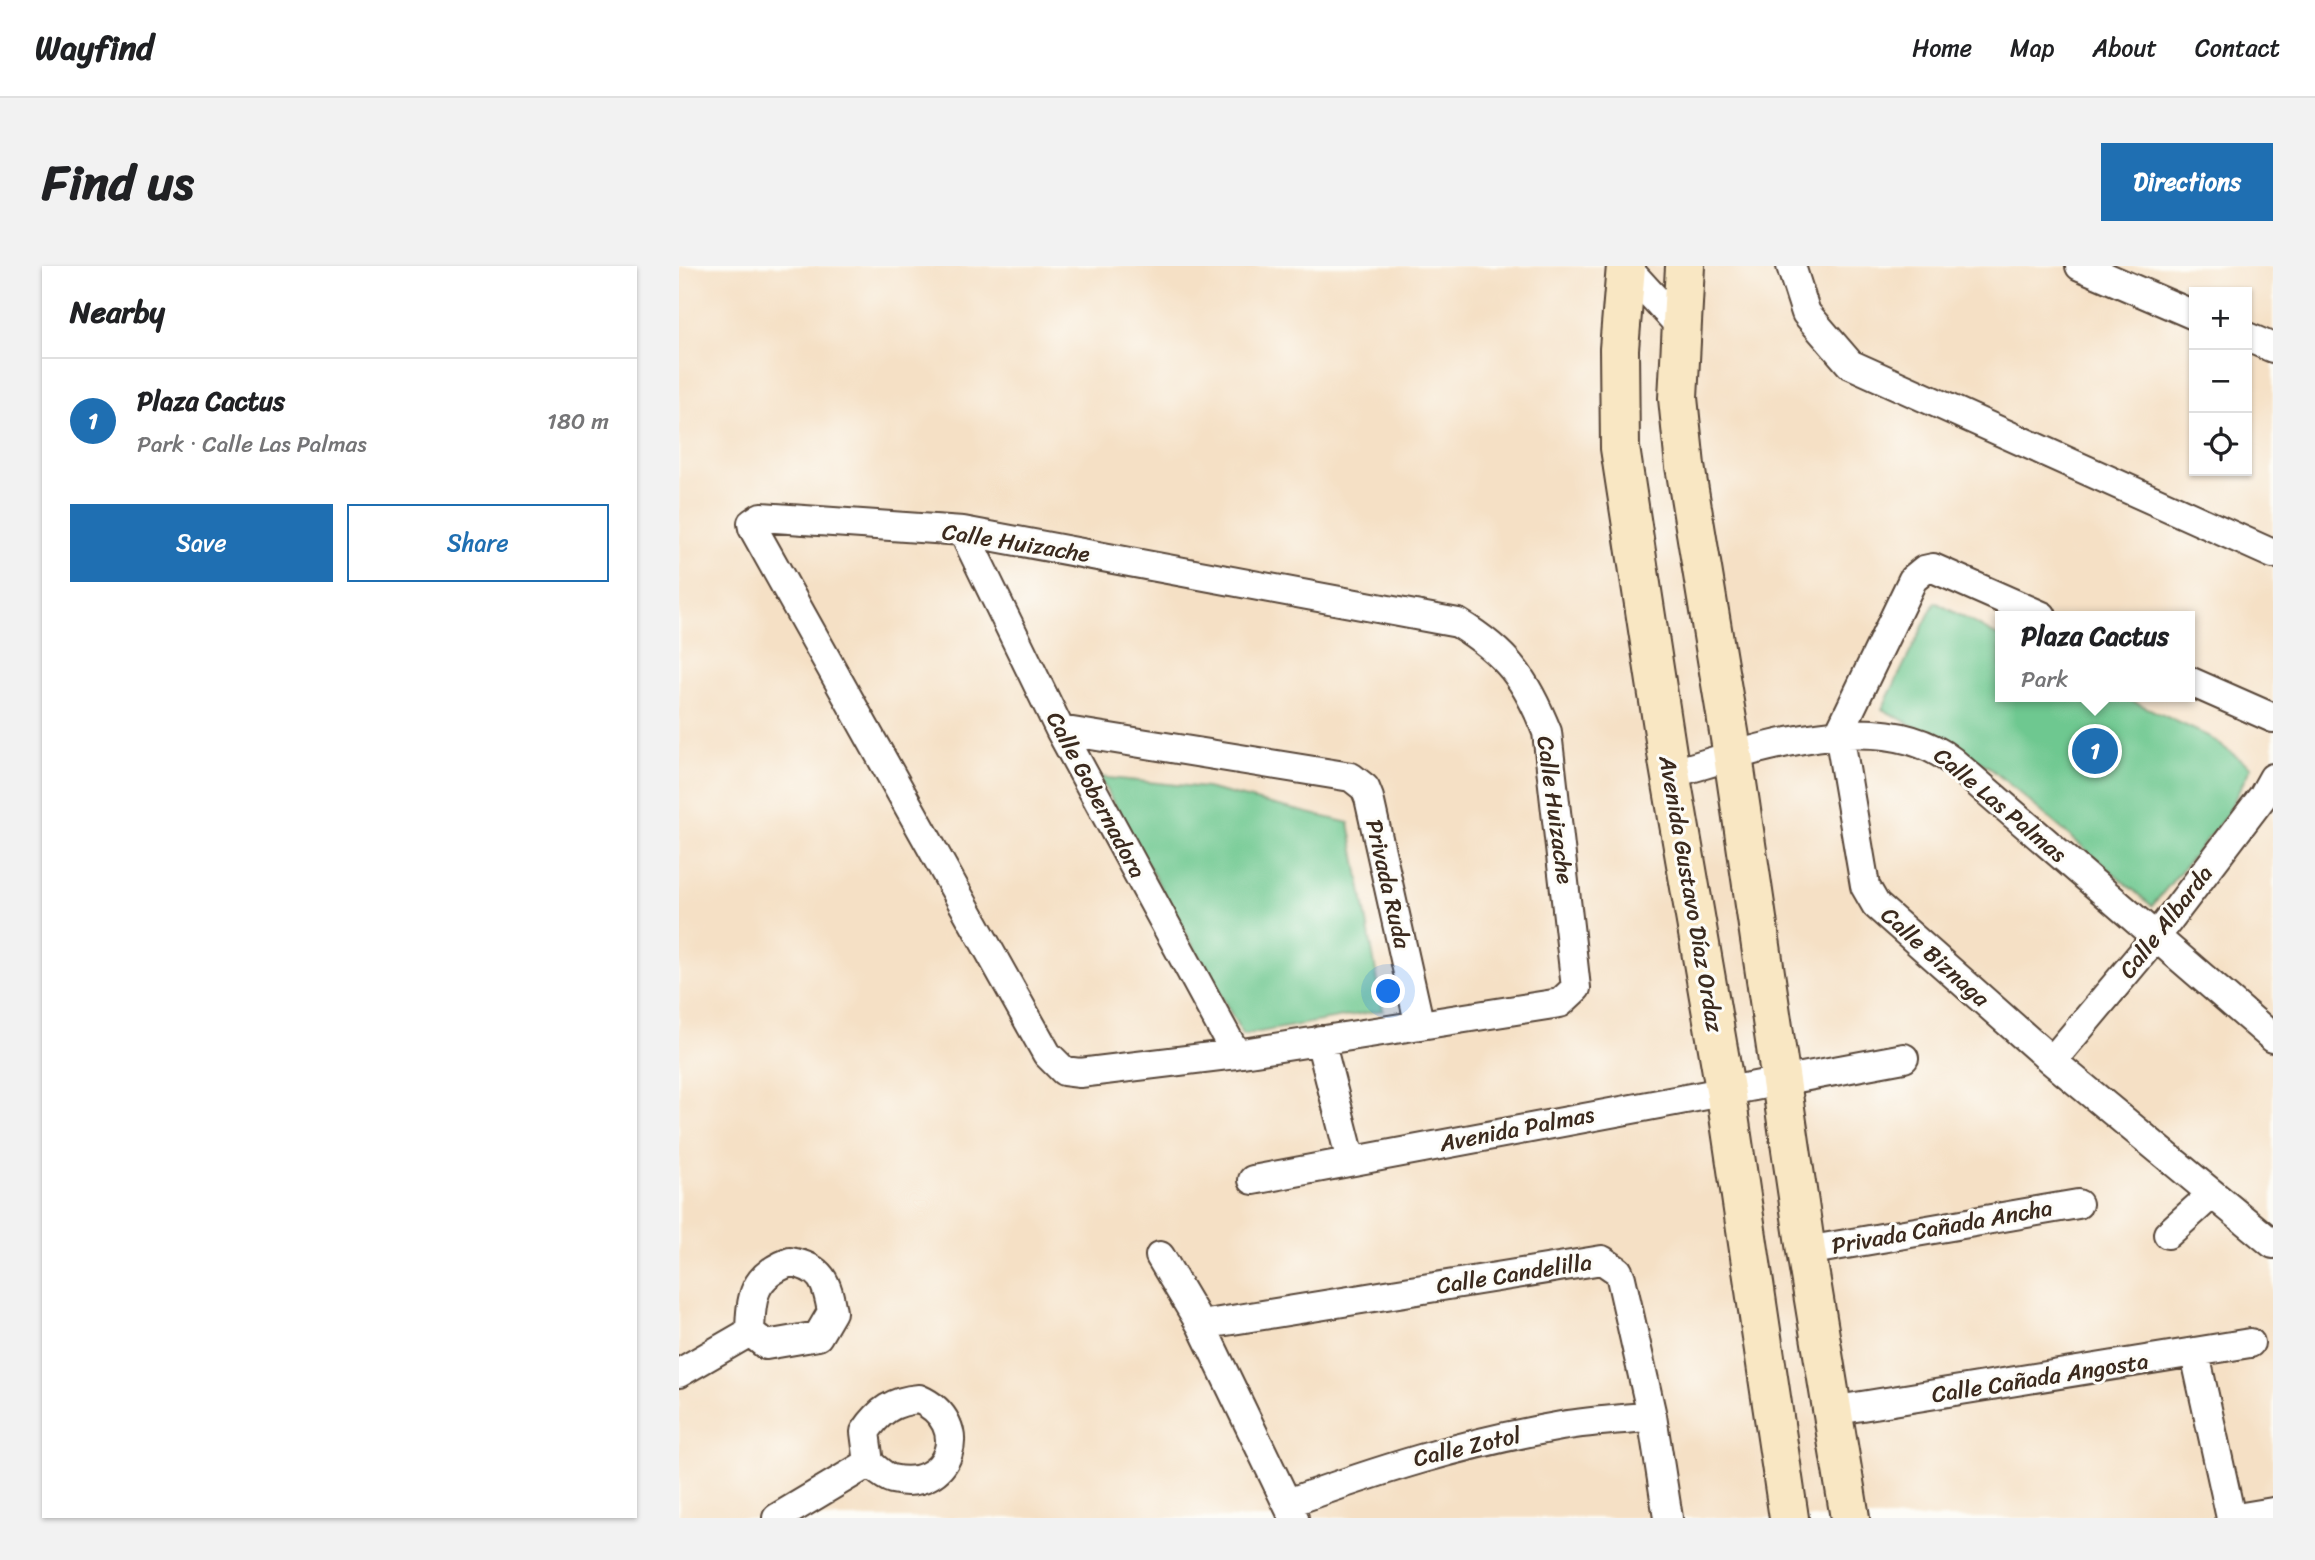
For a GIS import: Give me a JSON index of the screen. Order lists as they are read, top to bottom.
{
  "streets": {
    "street": [
      "Calle Huizache",
      "Calle Gobernadora",
      "Calle Las Palmas",
      "Privada Ruda",
      "Avenida Gustavo Díaz Ordaz",
      "Calle Albarda",
      "Calle Biznaga",
      "Avenida Palmas",
      "Privada Cañada Ancha",
      "Calle Candelilla",
      "Calle Cañada Angosta",
      "Calle Zotol"
    ]
  },
  "crossings": [
    ["Calle Huizache", "Calle Gobernadora"],
    ["Calle Huizache", "Privada Ruda"],
    ["Calle Gobernadora", "Privada Ruda"],
    ["Calle Las Palmas", "Avenida Gustavo Díaz Ordaz"],
    ["Calle Las Palmas", "Calle Albarda"],
    ["Calle Las Palmas", "Calle Biznaga"],
    ["Avenida Gustavo Díaz Ordaz", "Avenida Palmas"],
    ["Calle Albarda", "Calle Biznaga"],
    ["Calle Candelilla", "Calle Zotol"]
  ],
  "page": {
    "header": "Wayfind",
    "nav": [
      "Home",
      "Map",
      "About",
      "Contact"
    ],
    "title": "Find us",
    "buttons": [
      "Directions",
      ["Save", "Share"]
    ],
    "heading": "Nearby",
    "map_buttons": ["+", "−"],
    "list": [
      {
        "mark": "1",
        "name": "Plaza Cactus",
        "note": "Park · Calle Las Palmas",
        "value": "180 m"
      }
    ],
    "popup": ["Plaza Cactus", "Park"],
    "pins": "1"
  }
}
